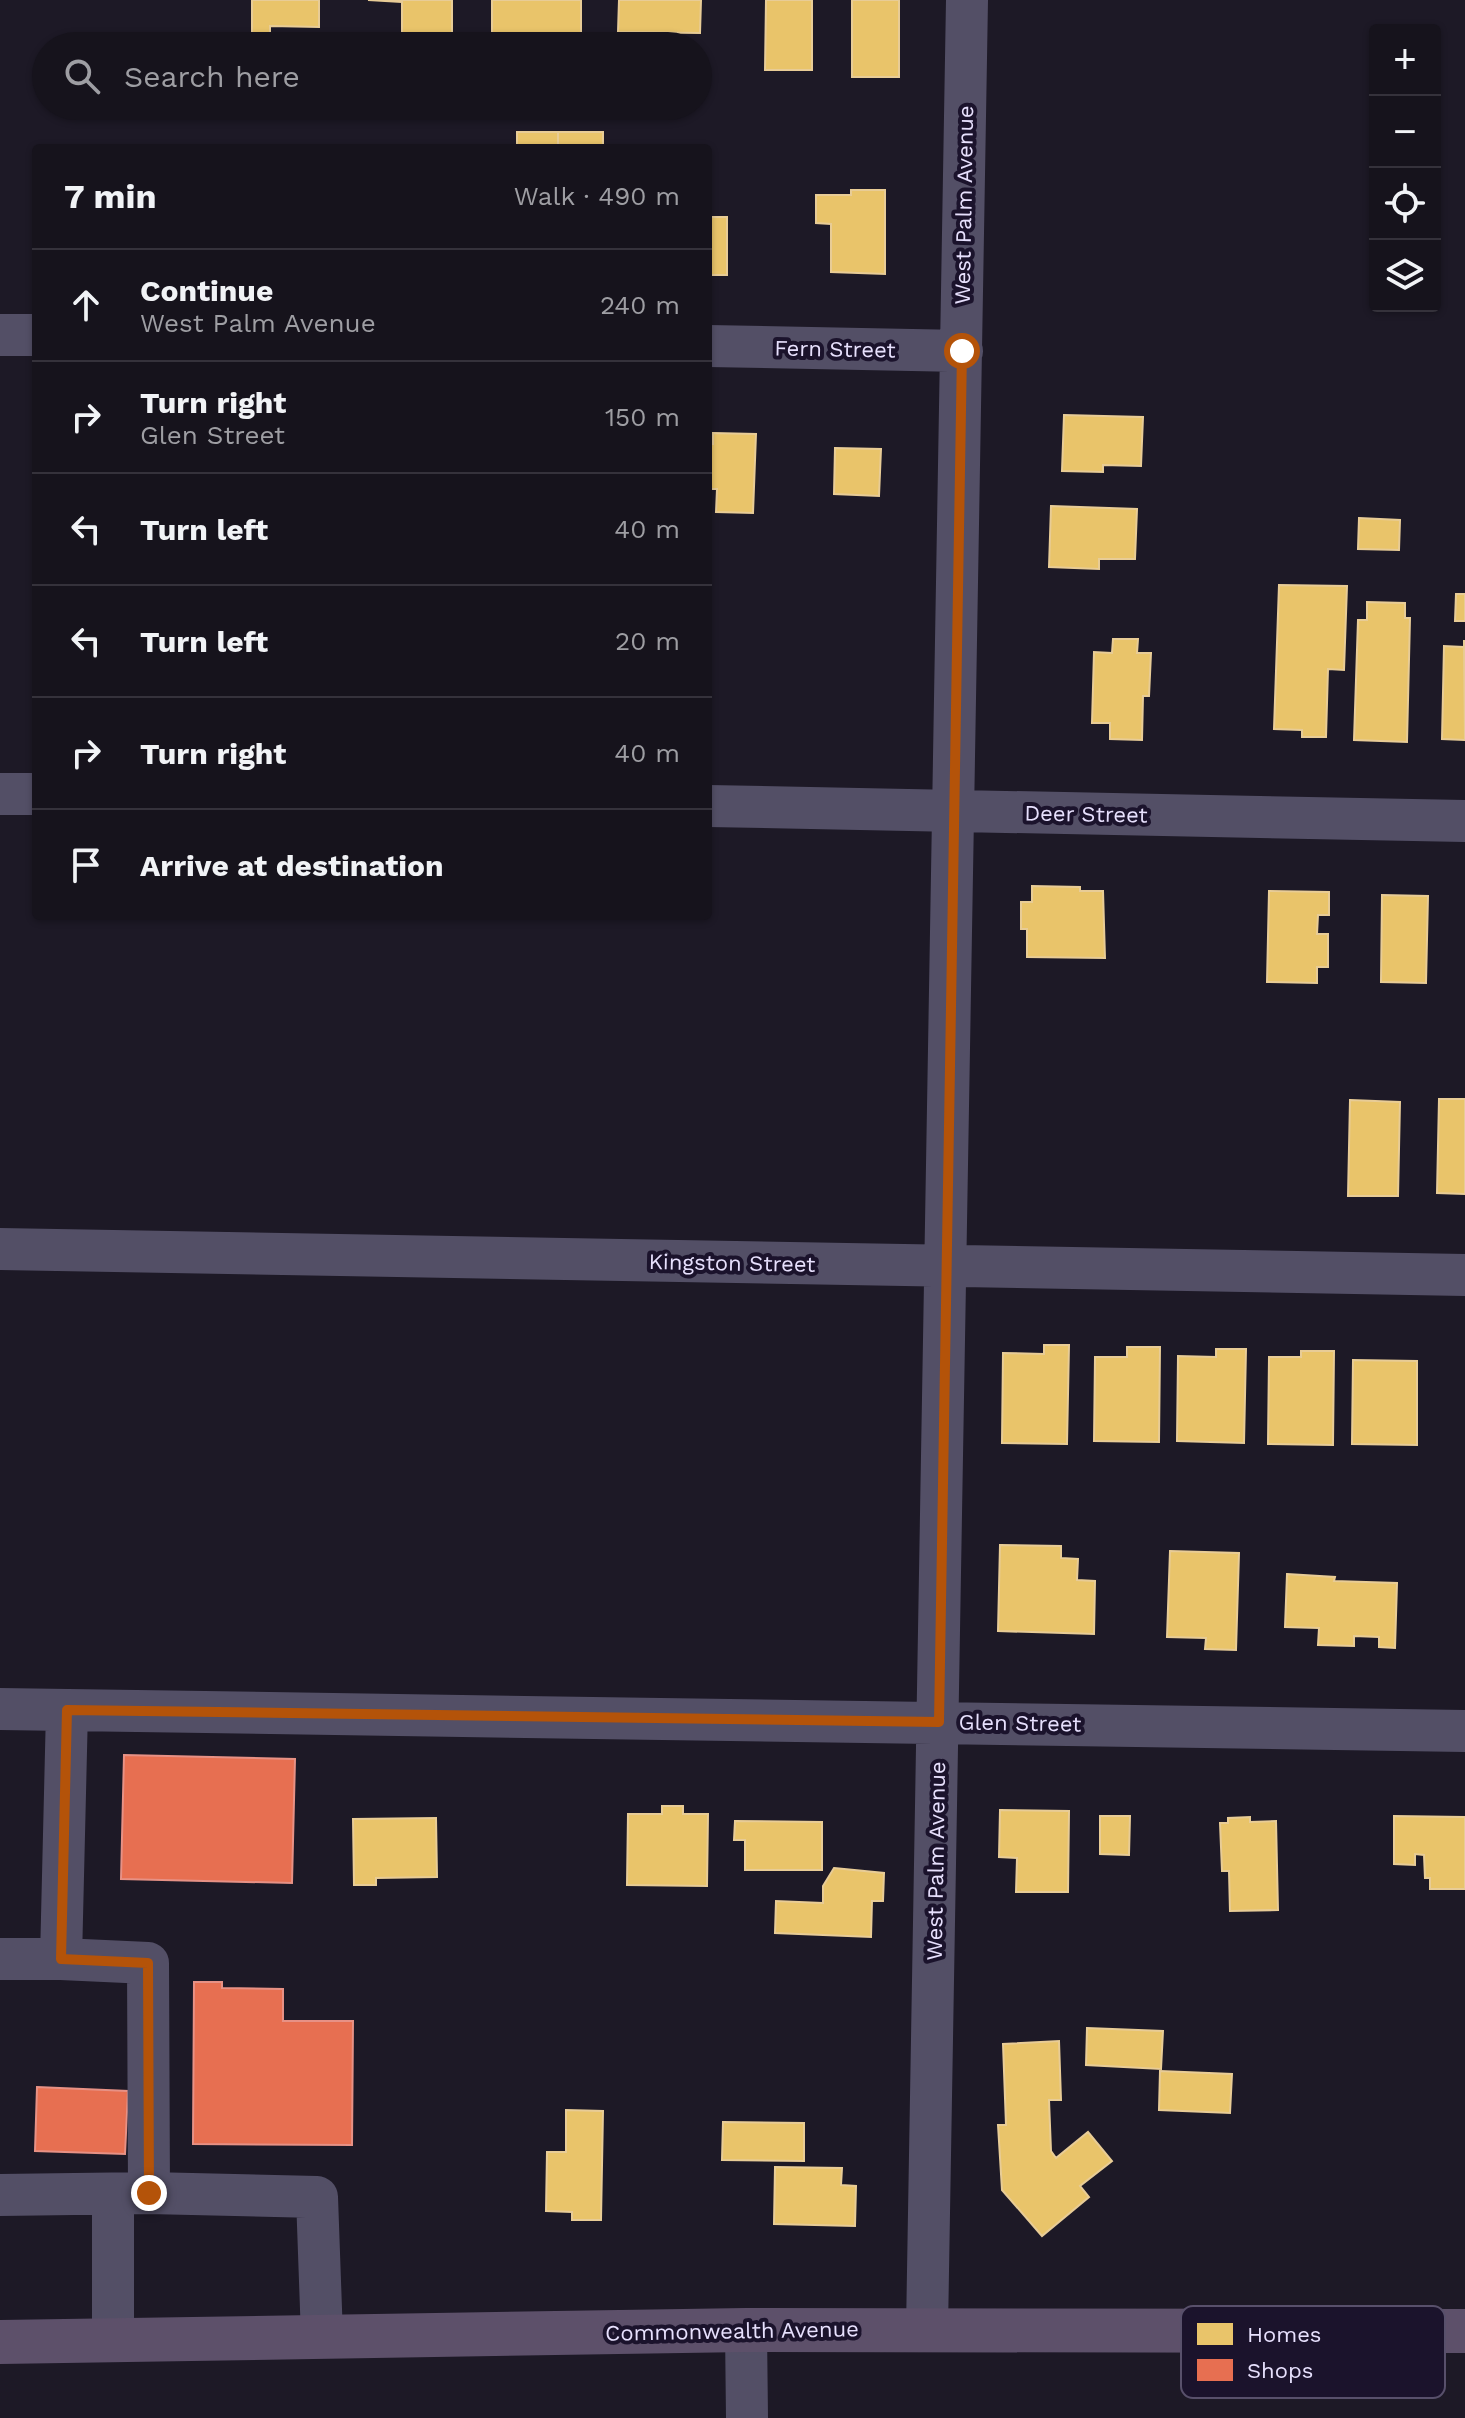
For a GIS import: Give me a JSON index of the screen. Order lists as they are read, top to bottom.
{
  "streets": {
    "main road": ["Commonwealth Avenue"],
    "street": [
      "West Palm Avenue",
      "Fern Street",
      "Deer Street",
      "Kingston Street",
      "Glen Street"
    ]
  },
  "crossings": [
    ["West Palm Avenue", "Fern Street"],
    ["West Palm Avenue", "Deer Street"],
    ["West Palm Avenue", "Kingston Street"],
    ["West Palm Avenue", "Glen Street"],
    ["West Palm Avenue", "Commonwealth Avenue"]
  ],
  "legend": ["Homes", "Shops"],
  "page": {
    "map_buttons": ["+", "−"],
    "search": "Search here",
    "heading": ["7 min", "Walk · 490 m"],
    "list": [
      ["Continue", "West Palm Avenue", "240 m"],
      ["Turn right", "Glen Street", "150 m"],
      ["Turn left", "40 m"],
      ["Turn left", "20 m"],
      ["Turn right", "40 m"],
      "Arrive at destination"
    ]
  }
}
